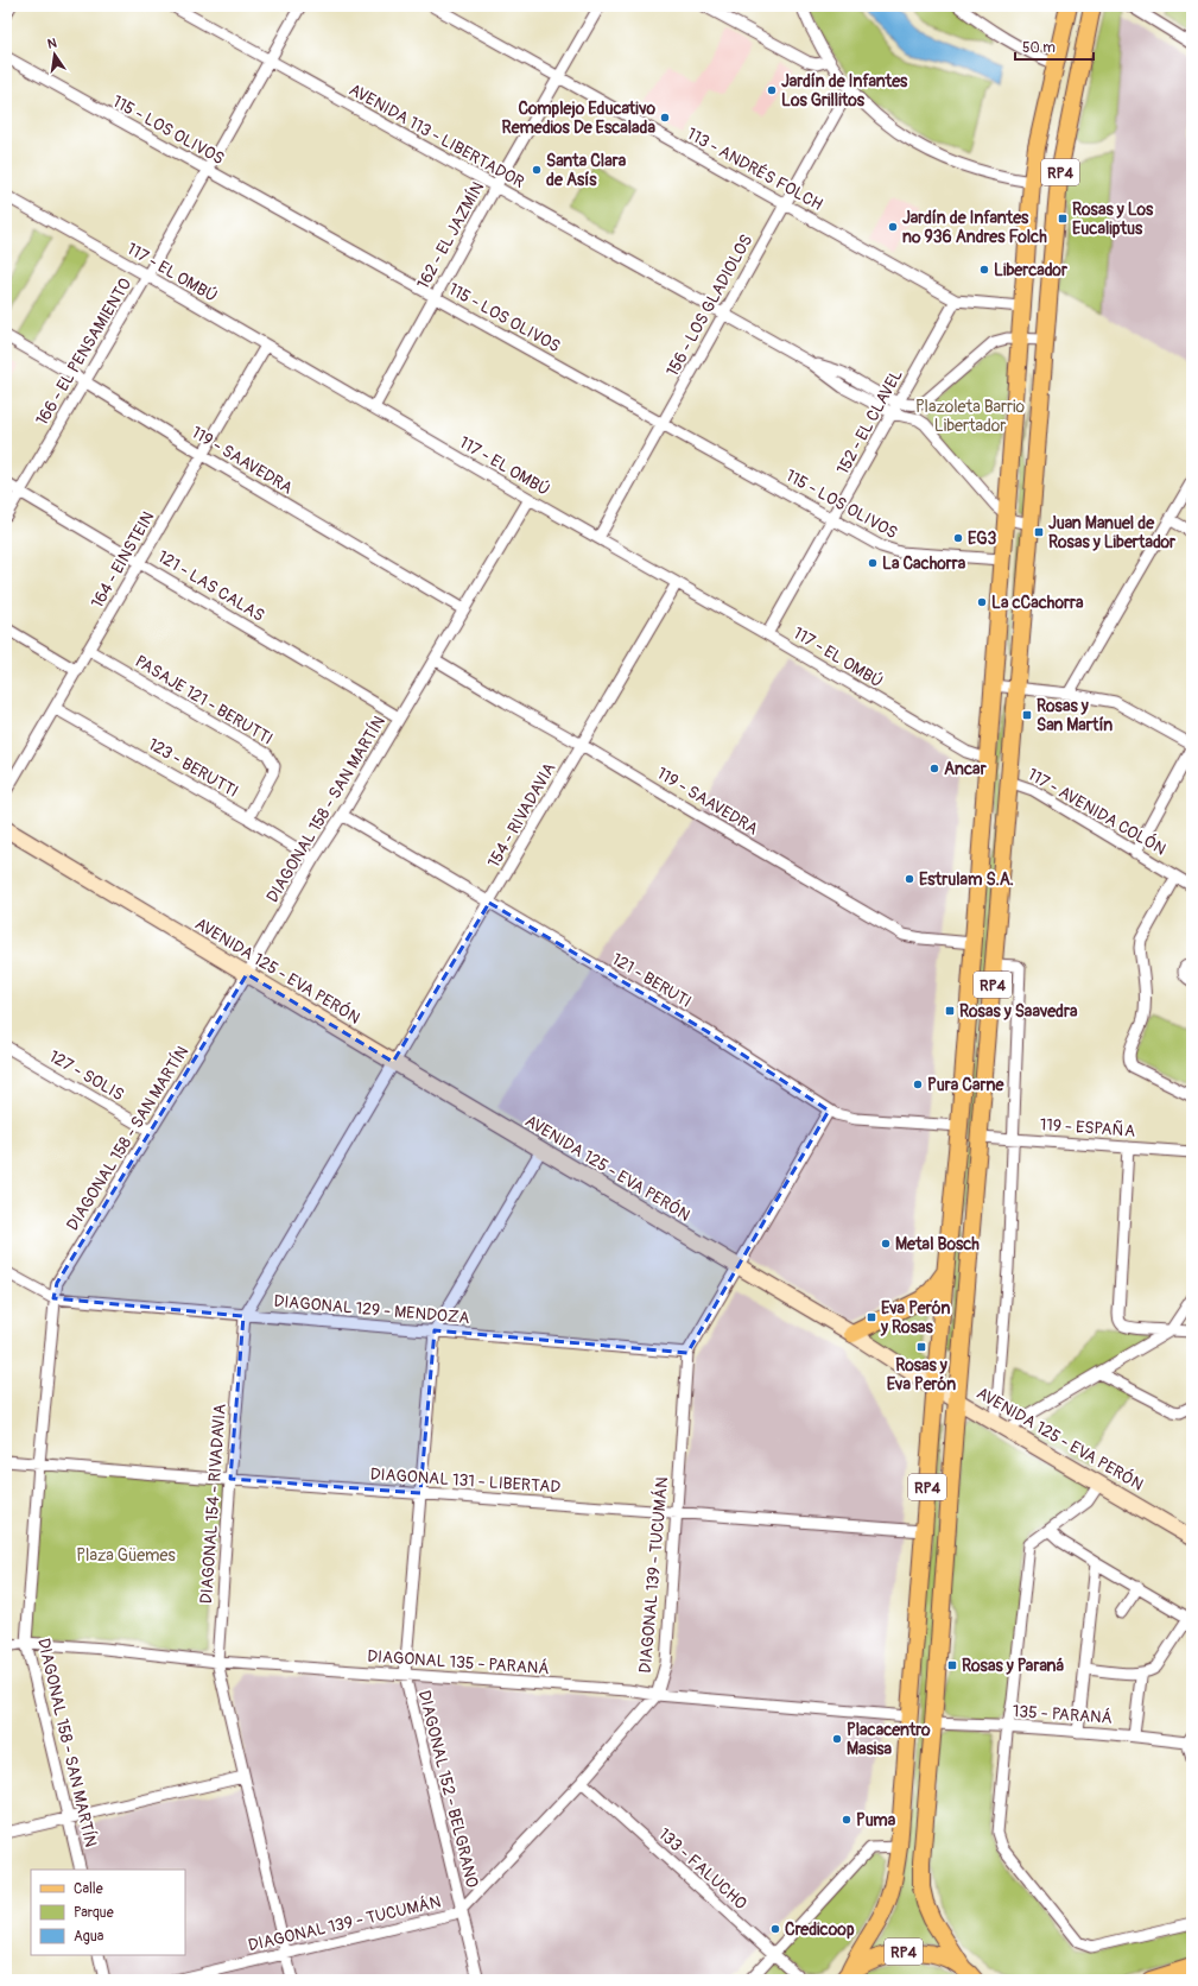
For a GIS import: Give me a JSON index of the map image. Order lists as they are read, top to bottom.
{
  "streets": {
    "main road": ["RP4"],
    "street": [
      "115 - LOS OLIVOS",
      "AVENIDA 113 - LIBERTADOR",
      "113 - ANDRÉS FOLCH",
      "162 - EL JAZMÍN",
      "117 - EL OMBÚ",
      "156 - LOS GLADIOLOS",
      "166 - EL PENSAMIENTO",
      "152 - EL CLAVEL",
      "119 - SAAVEDRA",
      "164 - EINSTEIN",
      "121 - LAS CALAS",
      "PASAJE 121 - BERUTTI",
      "123 - BERUTTI",
      "DIAGONAL 158 - SAN MARTÍN",
      "117 - AVENIDA COLÓN",
      "154 - RIVADAVIA",
      "AVENIDA 125 - EVA PERÓN",
      "121 - BERUTI",
      "127 - SOLIS",
      "119 - ESPAÑA",
      "DIAGONAL 129 - MENDOZA",
      "DIAGONAL 131 - LIBERTAD",
      "DIAGONAL 154 - RIVADAVIA",
      "DIAGONAL 139 - TUCUMÁN",
      "DIAGONAL 135 - PARANÁ",
      "135 - PARANÁ",
      "DIAGONAL 152 - BELGRANO",
      "133 - FALUCHO"
    ]
  },
  "crossings": [
    ["115 - LOS OLIVOS", "RP4"],
    ["115 - LOS OLIVOS", "162 - EL JAZMÍN"],
    ["115 - LOS OLIVOS", "156 - LOS GLADIOLOS"],
    ["115 - LOS OLIVOS", "166 - EL PENSAMIENTO"],
    ["115 - LOS OLIVOS", "152 - EL CLAVEL"],
    ["AVENIDA 113 - LIBERTADOR", "RP4"],
    ["AVENIDA 113 - LIBERTADOR", "162 - EL JAZMÍN"],
    ["AVENIDA 113 - LIBERTADOR", "156 - LOS GLADIOLOS"],
    ["AVENIDA 113 - LIBERTADOR", "166 - EL PENSAMIENTO"],
    ["AVENIDA 113 - LIBERTADOR", "152 - EL CLAVEL"],
    ["113 - ANDRÉS FOLCH", "RP4"],
    ["113 - ANDRÉS FOLCH", "162 - EL JAZMÍN"],
    ["113 - ANDRÉS FOLCH", "156 - LOS GLADIOLOS"],
    ["113 - ANDRÉS FOLCH", "152 - EL CLAVEL"],
    ["RP4", "117 - EL OMBÚ"],
    ["RP4", "119 - SAAVEDRA"],
    ["RP4", "117 - AVENIDA COLÓN"],
    ["RP4", "AVENIDA 125 - EVA PERÓN"],
    ["RP4", "121 - BERUTI"],
    ["RP4", "119 - ESPAÑA"],
    ["RP4", "DIAGONAL 131 - LIBERTAD"],
    ["RP4", "DIAGONAL 135 - PARANÁ"],
    ["RP4", "135 - PARANÁ"],
    ["162 - EL JAZMÍN", "117 - EL OMBÚ"],
    ["117 - EL OMBÚ", "156 - LOS GLADIOLOS"],
    ["117 - EL OMBÚ", "166 - EL PENSAMIENTO"],
    ["117 - EL OMBÚ", "152 - EL CLAVEL"],
    ["117 - EL OMBÚ", "164 - EINSTEIN"],
    ["117 - EL OMBÚ", "DIAGONAL 158 - SAN MARTÍN"],
    ["117 - EL OMBÚ", "154 - RIVADAVIA"],
    ["166 - EL PENSAMIENTO", "119 - SAAVEDRA"],
    ["166 - EL PENSAMIENTO", "121 - LAS CALAS"],
    ["119 - SAAVEDRA", "164 - EINSTEIN"],
    ["119 - SAAVEDRA", "DIAGONAL 158 - SAN MARTÍN"],
    ["119 - SAAVEDRA", "154 - RIVADAVIA"],
    ["164 - EINSTEIN", "121 - LAS CALAS"],
    ["164 - EINSTEIN", "PASAJE 121 - BERUTTI"],
    ["164 - EINSTEIN", "123 - BERUTTI"],
    ["121 - LAS CALAS", "DIAGONAL 158 - SAN MARTÍN"],
    ["PASAJE 121 - BERUTTI", "123 - BERUTTI"],
    ["123 - BERUTTI", "DIAGONAL 158 - SAN MARTÍN"],
    ["DIAGONAL 158 - SAN MARTÍN", "AVENIDA 125 - EVA PERÓN"],
    ["DIAGONAL 158 - SAN MARTÍN", "121 - BERUTI"],
    ["DIAGONAL 158 - SAN MARTÍN", "127 - SOLIS"],
    ["DIAGONAL 158 - SAN MARTÍN", "DIAGONAL 129 - MENDOZA"],
    ["DIAGONAL 158 - SAN MARTÍN", "DIAGONAL 131 - LIBERTAD"],
    ["DIAGONAL 158 - SAN MARTÍN", "DIAGONAL 135 - PARANÁ"],
    ["154 - RIVADAVIA", "AVENIDA 125 - EVA PERÓN"],
    ["154 - RIVADAVIA", "121 - BERUTI"],
    ["154 - RIVADAVIA", "DIAGONAL 154 - RIVADAVIA"],
    ["AVENIDA 125 - EVA PERÓN", "DIAGONAL 154 - RIVADAVIA"],
    ["AVENIDA 125 - EVA PERÓN", "DIAGONAL 139 - TUCUMÁN"],
    ["AVENIDA 125 - EVA PERÓN", "DIAGONAL 152 - BELGRANO"],
    ["121 - BERUTI", "DIAGONAL 139 - TUCUMÁN"],
    ["DIAGONAL 129 - MENDOZA", "DIAGONAL 154 - RIVADAVIA"],
    ["DIAGONAL 129 - MENDOZA", "DIAGONAL 139 - TUCUMÁN"],
    ["DIAGONAL 129 - MENDOZA", "DIAGONAL 152 - BELGRANO"],
    ["DIAGONAL 131 - LIBERTAD", "DIAGONAL 154 - RIVADAVIA"],
    ["DIAGONAL 131 - LIBERTAD", "DIAGONAL 139 - TUCUMÁN"],
    ["DIAGONAL 131 - LIBERTAD", "DIAGONAL 152 - BELGRANO"],
    ["DIAGONAL 154 - RIVADAVIA", "DIAGONAL 139 - TUCUMÁN"],
    ["DIAGONAL 154 - RIVADAVIA", "DIAGONAL 135 - PARANÁ"],
    ["DIAGONAL 139 - TUCUMÁN", "DIAGONAL 135 - PARANÁ"],
    ["DIAGONAL 139 - TUCUMÁN", "DIAGONAL 152 - BELGRANO"],
    ["DIAGONAL 139 - TUCUMÁN", "133 - FALUCHO"],
    ["DIAGONAL 135 - PARANÁ", "DIAGONAL 152 - BELGRANO"]
  ],
  "parks": ["Plazoleta Barrio Libertador", "Plaza Güemes"],
  "places": {
    "other": [
      "Jardín de Infantes Los Grillitos",
      "Complejo Educativo Remedios De Escalada",
      "Santa Clara de Asís",
      "Jardín de Infantes nº 936 Andres Folch",
      "Libercador",
      "EG3",
      "La Cachorra",
      "La cCachorra",
      "Ancar",
      "Estrulam S.A.",
      "Pura Carne",
      "Metal Bosch",
      "Placacentro Masisa",
      "Puma",
      "Credicoop"
    ],
    "transit": [
      "Rosas y Los Eucaliptus",
      "Juan Manuel de Rosas y Libertador",
      "Rosas y San Martín",
      "Rosas y Saavedra",
      "Eva Perón y Rosas",
      "Rosas y Eva Perón",
      "Rosas y Paraná"
    ]
  },
  "legend": ["Calle", "Parque", "Agua"],
  "scale_bar": "50 m",
  "north": "top"
}
